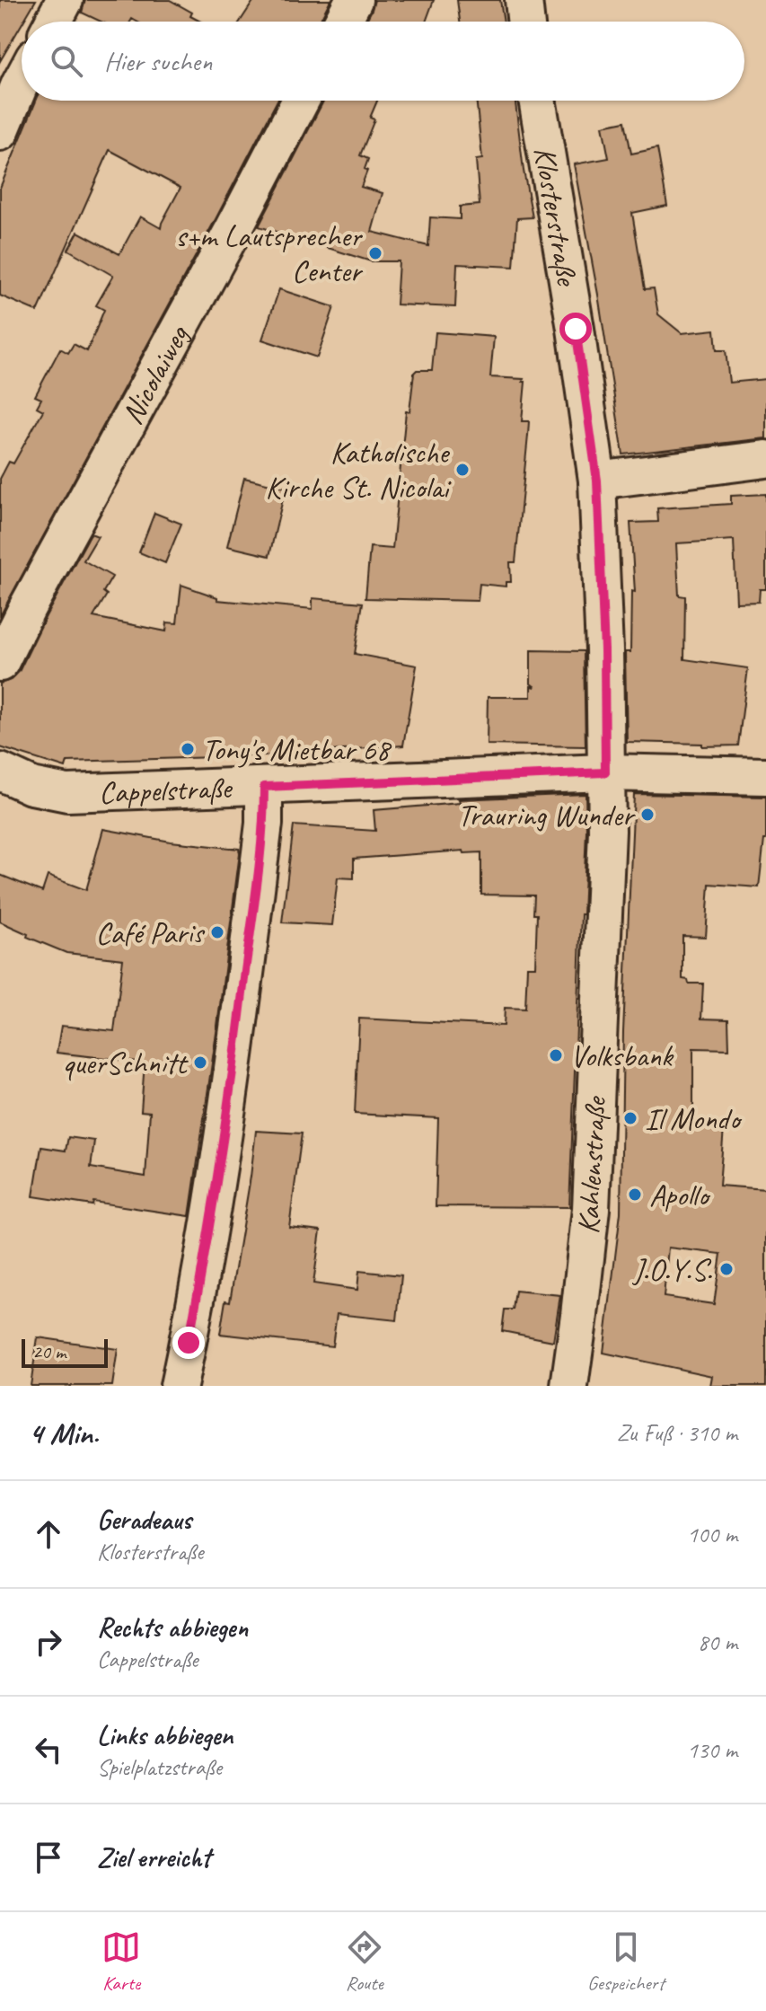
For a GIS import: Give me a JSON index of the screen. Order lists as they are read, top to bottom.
{
  "streets": {
    "street": [
      "Klosterstraße",
      "Nicolaiweg",
      "Cappelstraße",
      "Kahlenstraße"
    ]
  },
  "crossings": [
    ["Klosterstraße", "Cappelstraße"],
    ["Klosterstraße", "Kahlenstraße"],
    ["Cappelstraße", "Kahlenstraße"]
  ],
  "places": [
    "s+m Lautsprecher Center",
    "Katholische Kirche St. Nicolai",
    "Tony's Mietbar 68",
    "Trauring Wunder",
    "Café Paris",
    "Volksbank",
    "querSchnitt",
    "Il Mondo",
    "Apollo",
    "J.O.Y.S."
  ],
  "scale_bar": "20 m",
  "page": {
    "search": "Hier suchen",
    "scale": "20 m",
    "heading": ["4 Min.", "Zu Fuß · 310 m"],
    "list": [
      ["Geradeaus", "Klosterstraße", "100 m"],
      ["Rechts abbiegen", "Cappelstraße", "80 m"],
      ["Links abbiegen", "Spielplatzstraße", "130 m"],
      "Ziel erreicht"
    ],
    "nav": ["Karte", "Route", "Gespeichert"]
  }
}
